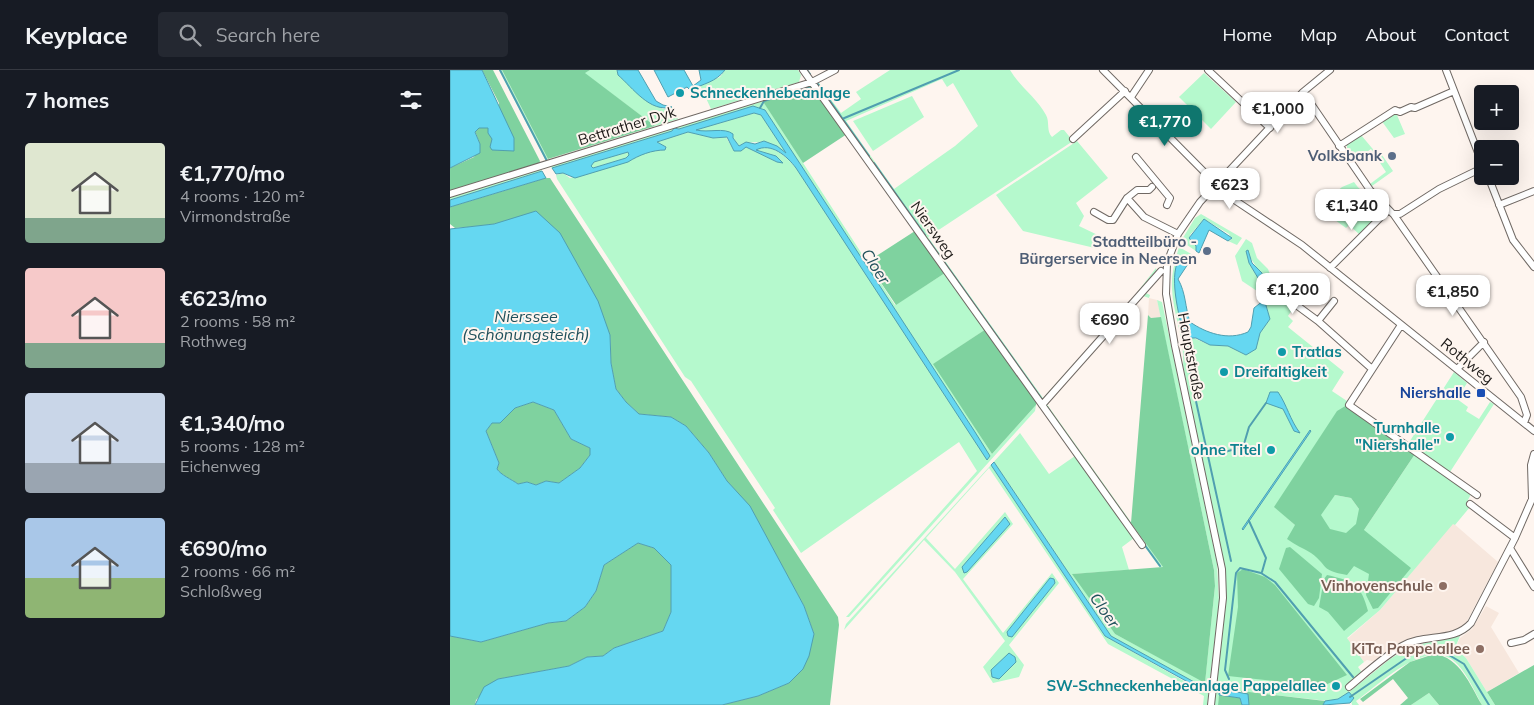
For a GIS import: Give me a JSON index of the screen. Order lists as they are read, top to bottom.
{
  "streets": {
    "street": [
      "Bettrather Dyk",
      "Niersweg",
      "Hauptstraße",
      "Rothweg"
    ]
  },
  "crossings": [
    ["Bettrather Dyk", "Niersweg"],
    ["Hauptstraße", "Rothweg"]
  ],
  "water": ["Cloer", "Nierssee (Schönungsteich)"],
  "places": {
    "other": [
      "Schneckenhebeanlage",
      "Volksbank",
      "Stadtteilbüro - Bürgerservice in Neersen",
      "Tratlas",
      "Dreifaltigkeit",
      "Turnhalle \"Niershalle\"",
      "ohne Titel",
      "Vinhovenschule",
      "KiTa Pappelallee",
      "SW-Schneckenhebeanlage Pappelallee"
    ],
    "transit": ["Niershalle"]
  },
  "page": {
    "header": "Keyplace",
    "search": "Search here",
    "nav": [
      "Home",
      "Map",
      "About",
      "Contact"
    ],
    "heading": "7 homes",
    "map_buttons": ["+", "−"],
    "price": [
      "€1,000",
      "€1,770",
      "€623",
      "€1,340",
      "€1,200",
      "€1,850",
      "€690"
    ],
    "list": [
      {
        "name": "€1,770/mo",
        "note": "4 rooms · 120 m² · Virmondstraße"
      },
      {
        "name": "€623/mo",
        "note": "2 rooms · 58 m² · Rothweg"
      },
      {
        "name": "€1,340/mo",
        "note": "5 rooms · 128 m² · Eichenweg"
      },
      {
        "name": "€690/mo",
        "note": "2 rooms · 66 m² · Schloßweg"
      }
    ]
  }
}
